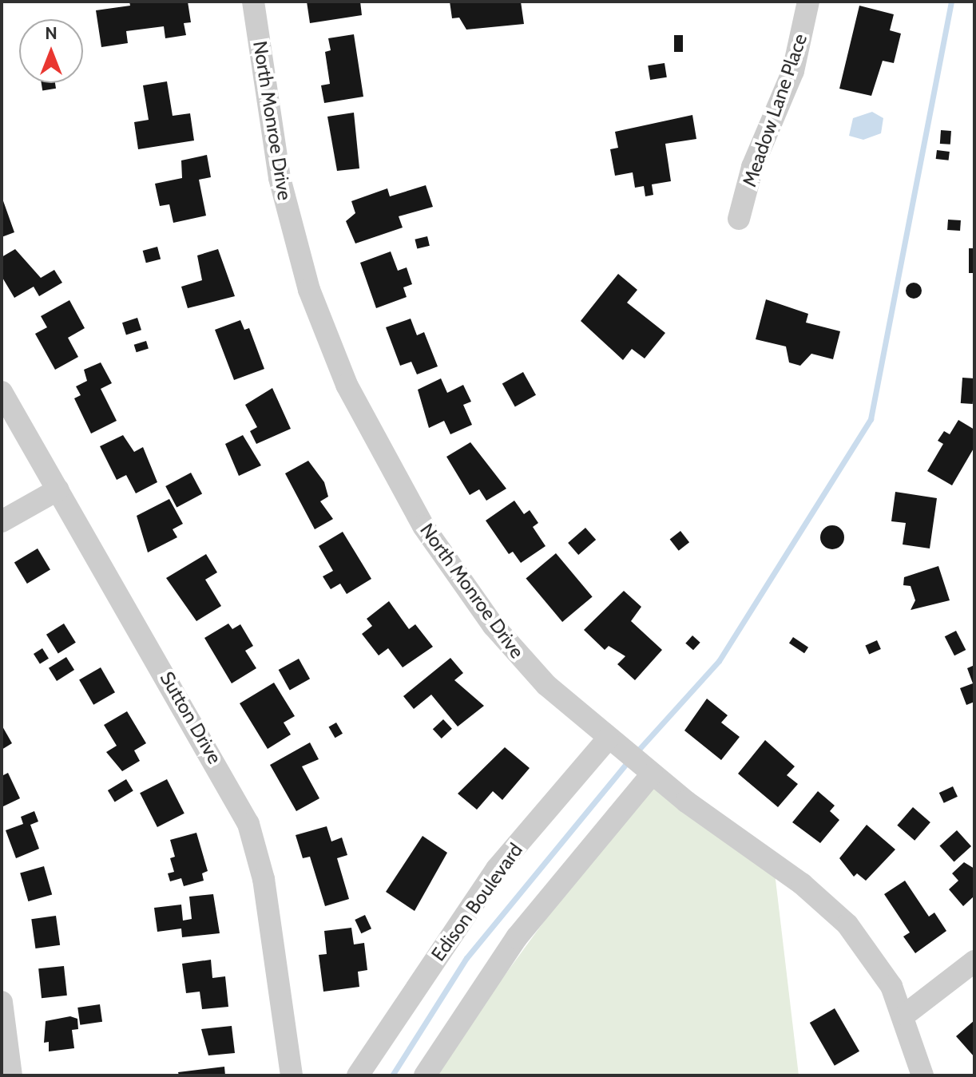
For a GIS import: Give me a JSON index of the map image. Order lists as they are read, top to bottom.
{
  "streets": {
    "street": [
      "Meadow Lane Place",
      "North Monroe Drive",
      "Sutton Drive",
      "Edison Boulevard"
    ]
  },
  "crossings": [
    ["North Monroe Drive", "Edison Boulevard"]
  ],
  "north": "top"
}
